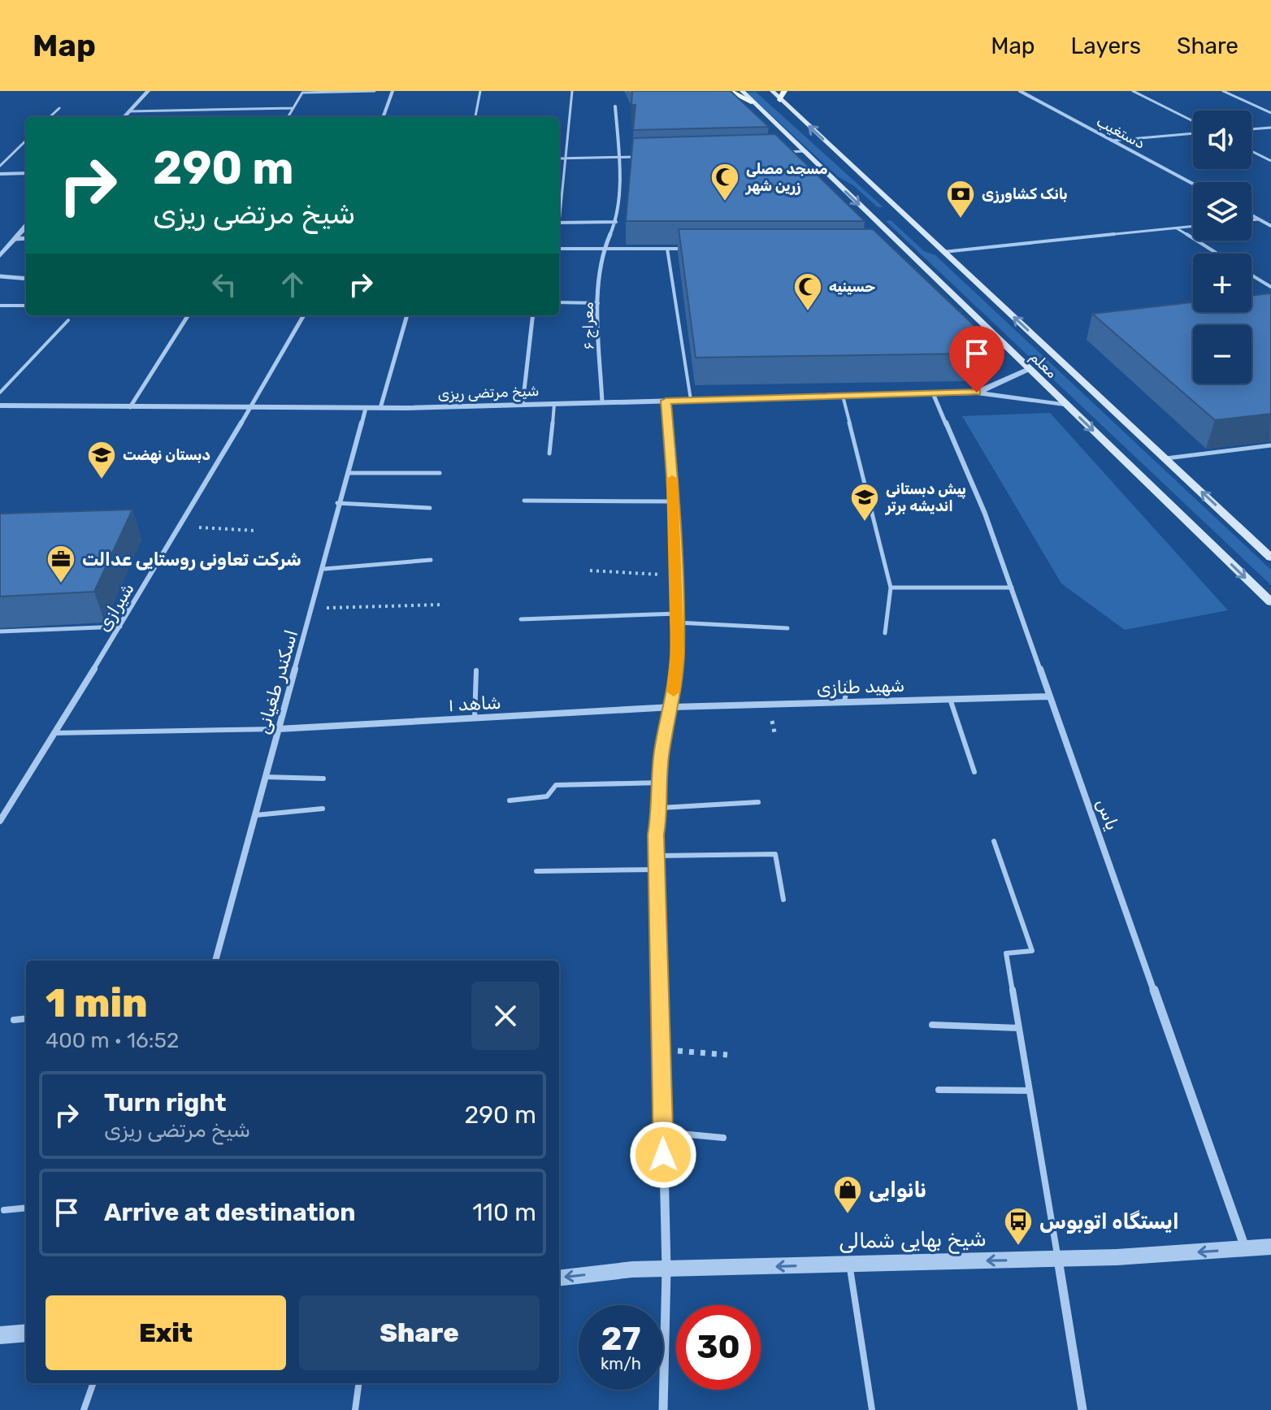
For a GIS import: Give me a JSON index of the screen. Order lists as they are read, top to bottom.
{
  "streets": {
    "main road": ["معلم"],
    "street": [
      "دستغیب",
      "معراج ۶",
      "شیخ مرتضی ریزی",
      "شیرازی",
      "اسکندر طغیانی",
      "شهید طنازی",
      "شاهد ۱",
      "یاس",
      "شیخ بهایی شمالی"
    ]
  },
  "crossings": [
    ["معراج ۶", "شیخ مرتضی ریزی"],
    ["معلم", "شیخ مرتضی ریزی"],
    ["شیخ مرتضی ریزی", "شیرازی"],
    ["شیخ مرتضی ریزی", "اسکندر طغیانی"],
    ["شیخ مرتضی ریزی", "یاس"],
    ["اسکندر طغیانی", "شاهد ۱"],
    ["شهید طنازی", "شاهد ۱"],
    ["شهید طنازی", "یاس"],
    ["یاس", "شیخ بهایی شمالی"]
  ],
  "one_way": ["شیخ بهایی شمالی"],
  "places": {
    "mosque": ["مسجد مصلی زرین شهر", "حسینیه"],
    "bank": ["بانک کشاورزی"],
    "school or university": ["دبستان نهضت", "پیش دبستانی اندیشه برتر"],
    "office": ["شرکت تعاونی روستایی عدالت"],
    "shop": ["نانوایی"],
    "bus stop": ["ایستگاه اتوبوس"]
  },
  "page": {
    "header": "Map",
    "nav": ["Map", "Layers", "Share"],
    "map_buttons": ["+", "−"],
    "turn": ["290 m", "شیخ مرتضی ریزی"],
    "heading": ["1 min", "400 m · 16:52"],
    "list": [
      {
        "name": "Turn right",
        "note": "شیخ مرتضی ریزی",
        "value": "290 m"
      },
      {
        "name": "Arrive at destination",
        "value": "110 m"
      }
    ],
    "buttons": ["Exit", "Share"],
    "speed": "27 km/h",
    "limit": "30"
  }
}
